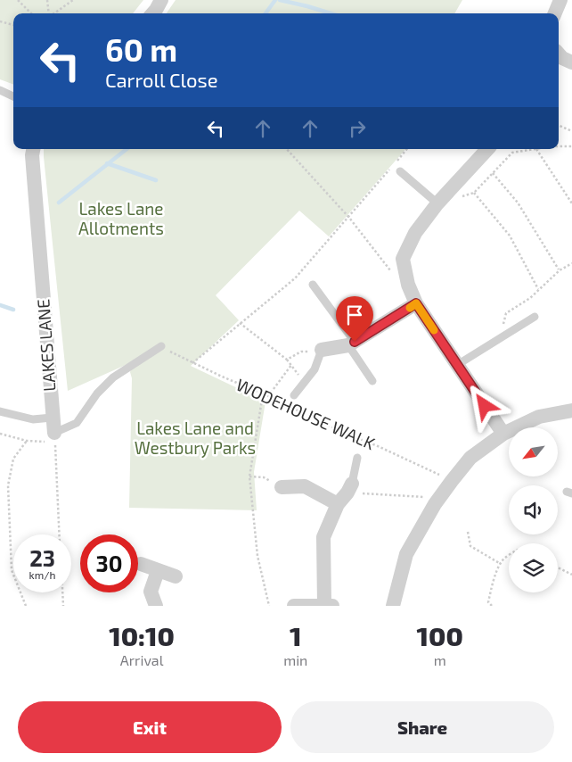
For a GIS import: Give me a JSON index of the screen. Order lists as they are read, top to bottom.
{
  "streets": {
    "street": ["LAKES LANE"],
    "path": ["WODEHOUSE WALK"]
  },
  "parks": ["Lakes Lane Allotments", "Lakes Lane and Westbury Parks"],
  "north": "bottom left",
  "page": {
    "turn": ["60 m", "Carroll Close"],
    "speed": "23 km/h",
    "limit": "30",
    "eta": [
      "10:10",
      "Arrival",
      "1",
      "min",
      "100",
      "m"
    ],
    "buttons": ["Exit", "Share"]
  }
}
